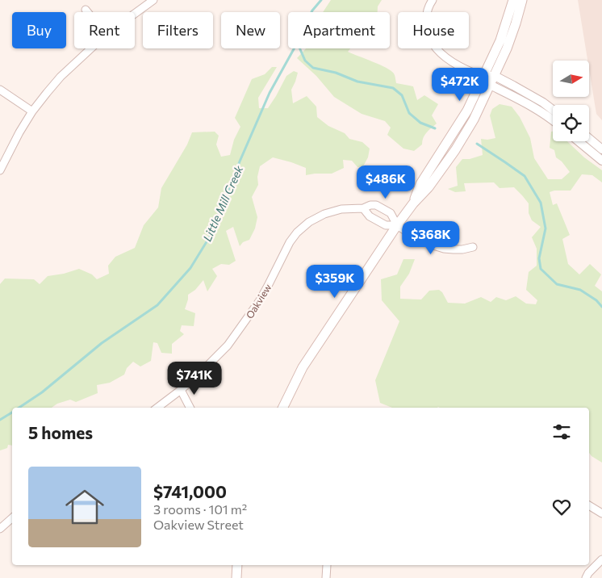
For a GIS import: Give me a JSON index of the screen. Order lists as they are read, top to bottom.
{
  "streets": {
    "street": ["Oakview"]
  },
  "water": ["Little Mill Creek"],
  "north": "right",
  "page": {
    "chip": [
      "Buy",
      "Rent",
      "Filters",
      "New",
      "Apartment",
      "House"
    ],
    "price": [
      "$472K",
      "$486K",
      "$368K",
      "$359K",
      "$741K"
    ],
    "heading": "5 homes",
    "list": [
      {
        "name": "$741,000",
        "note": "3 rooms · 101 m² · Oakview Street"
      }
    ]
  }
}
